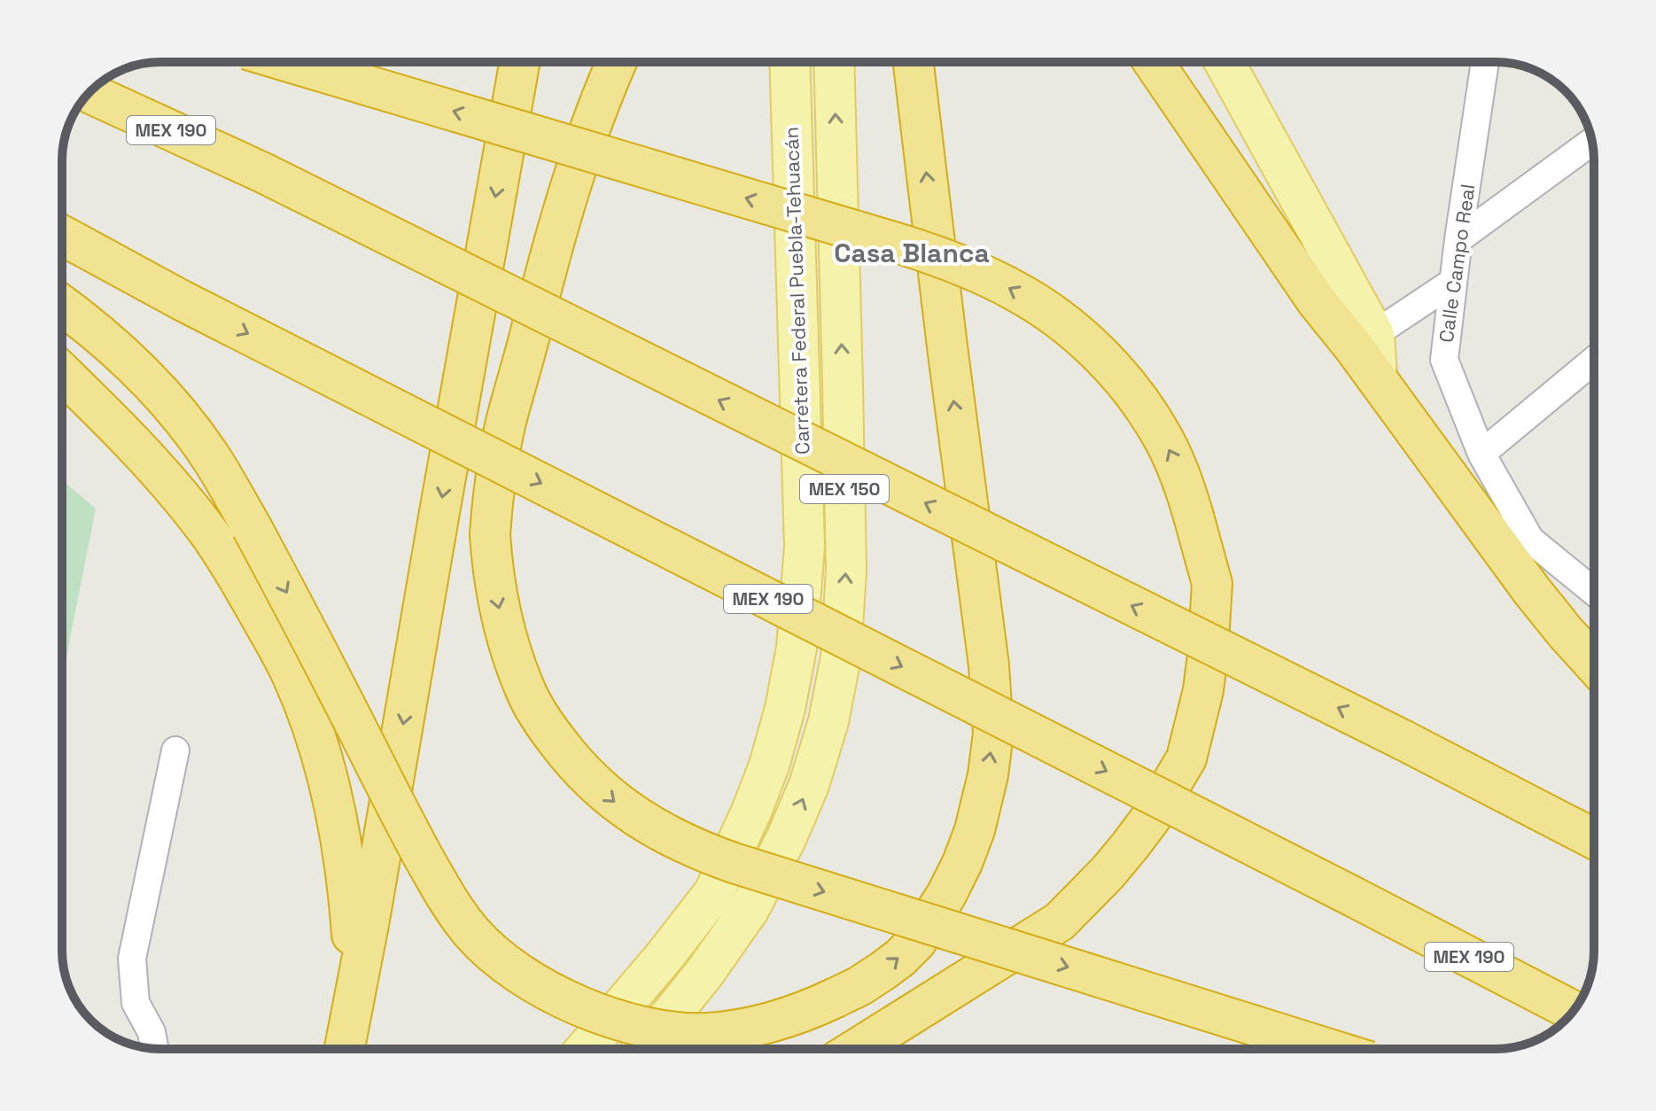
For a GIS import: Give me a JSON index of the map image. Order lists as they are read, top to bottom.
{
  "streets": {
    "highway": ["MEX 190"],
    "main road": ["Carretera Federal Puebla-Tehuacán", "MEX 150"],
    "street": ["Calle Campo Real"]
  },
  "districts": ["Casa Blanca"]
}
